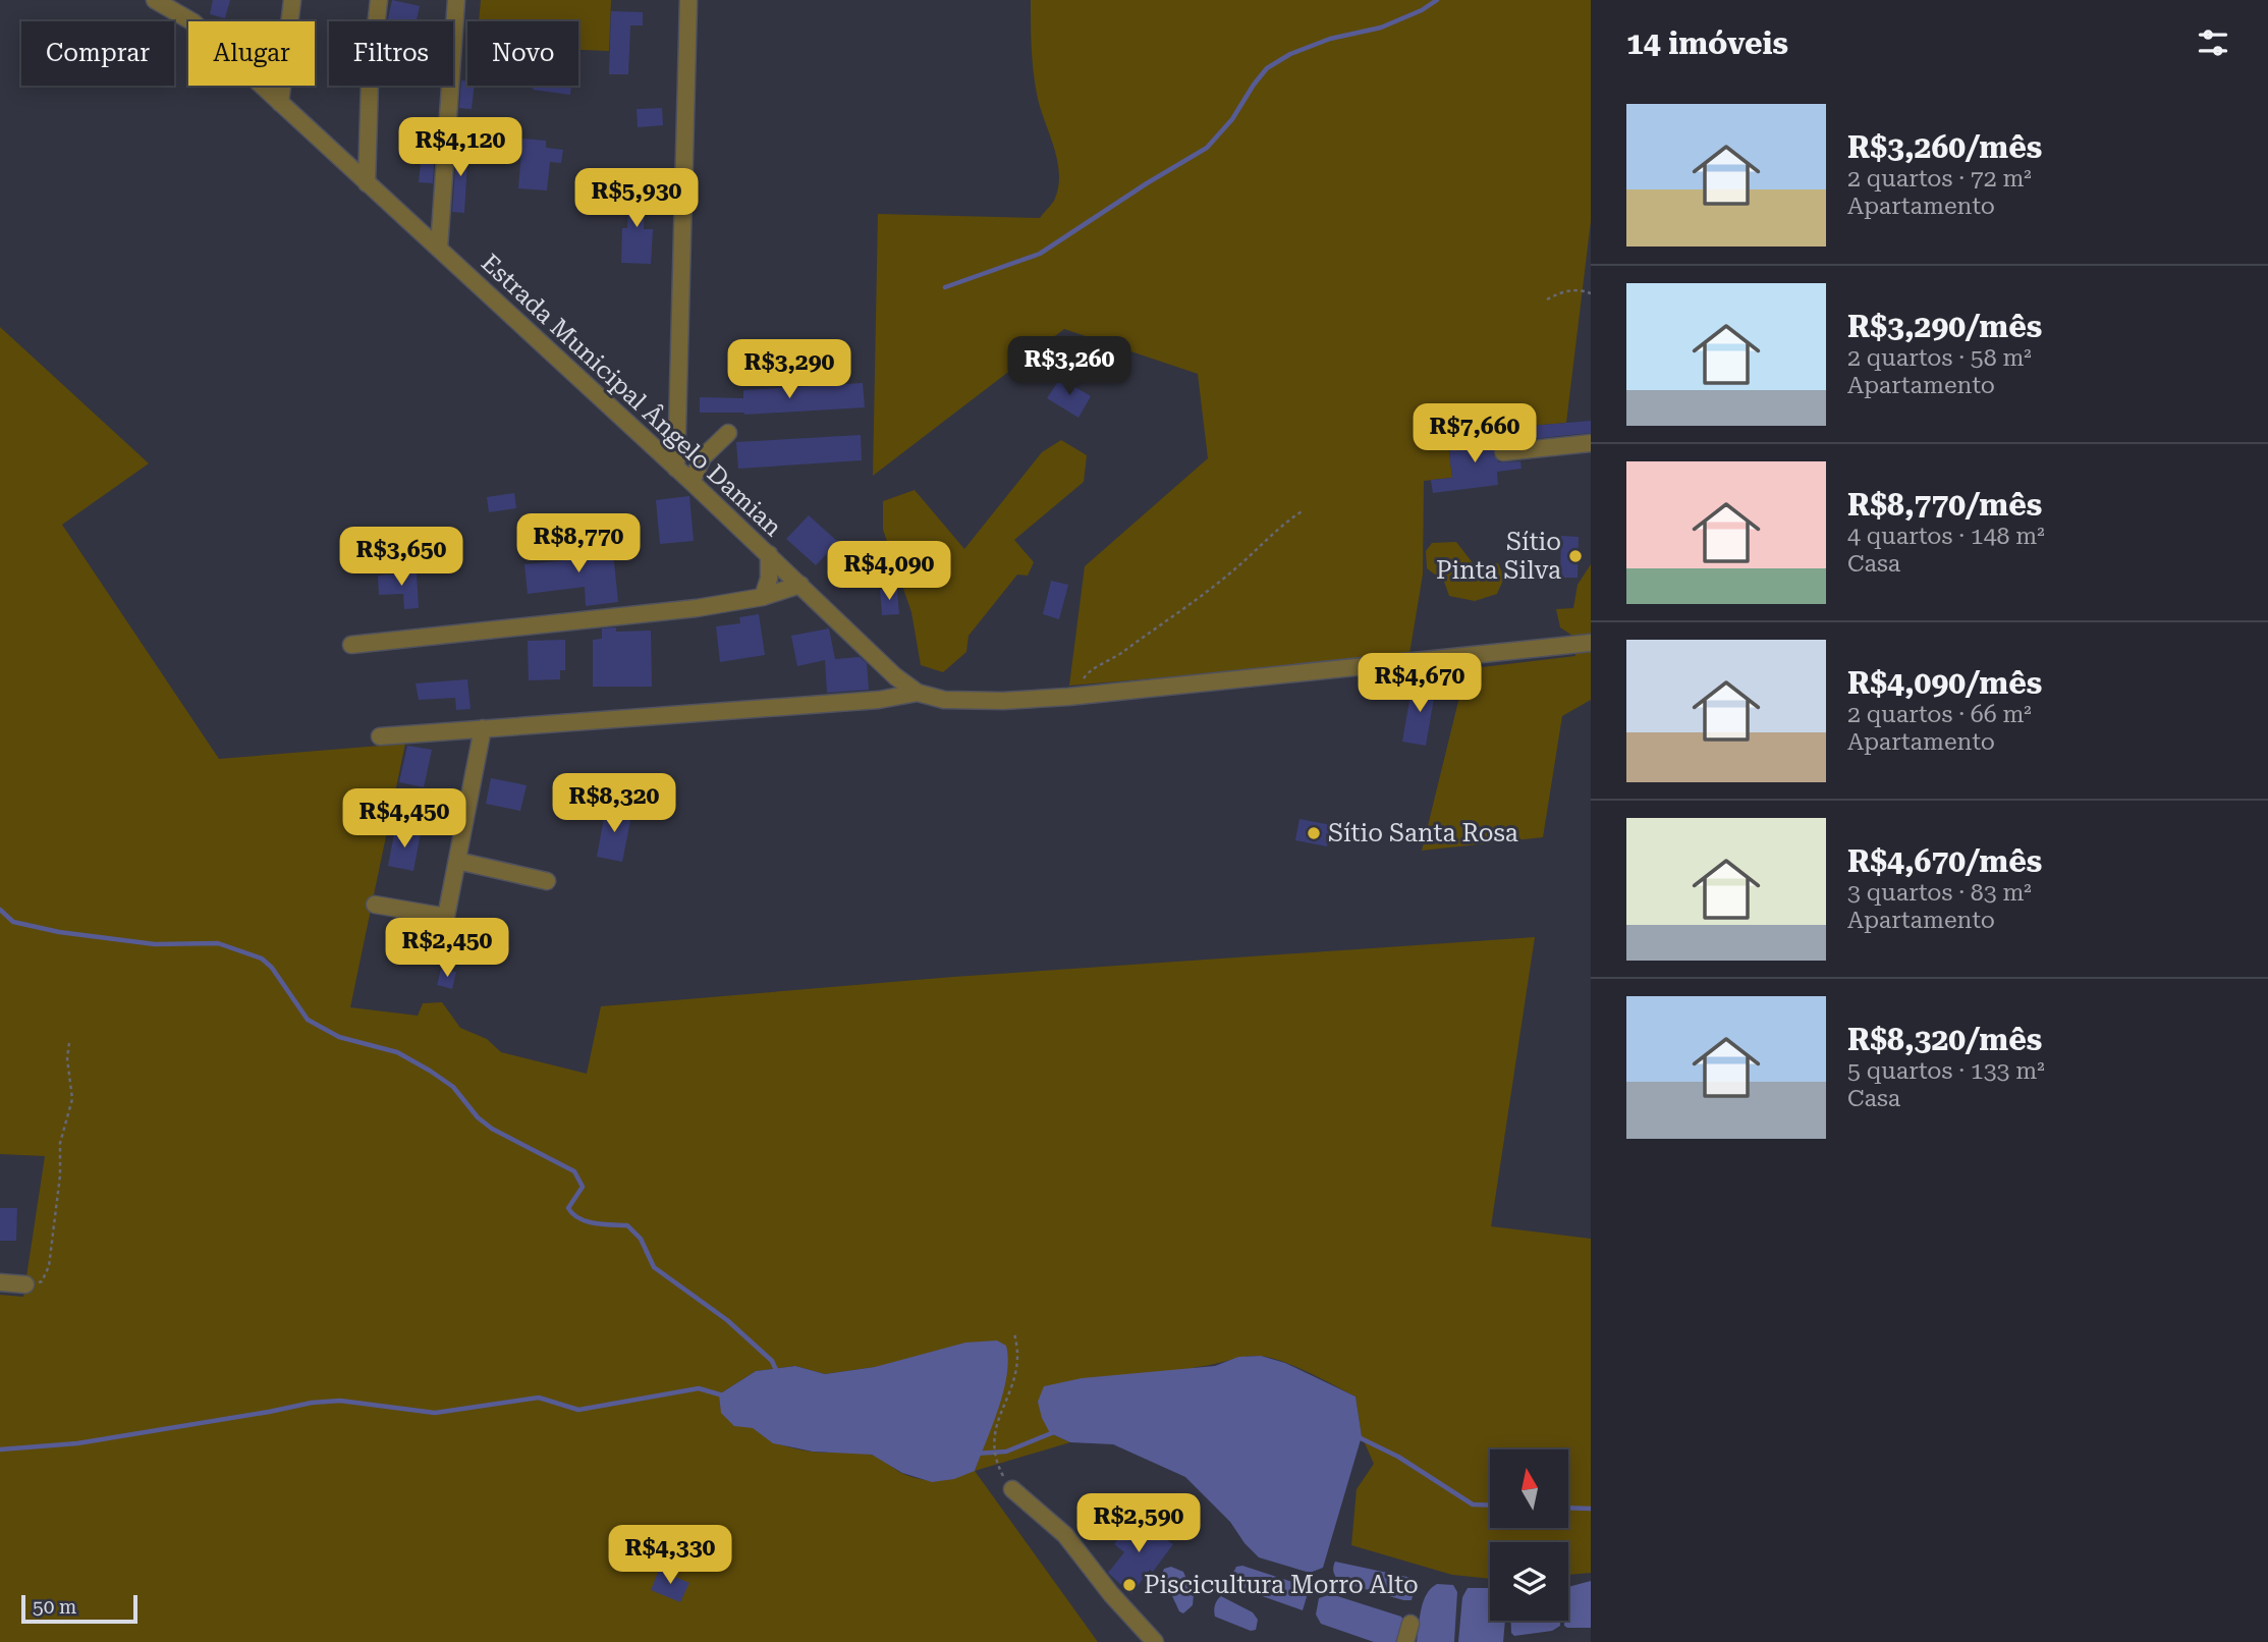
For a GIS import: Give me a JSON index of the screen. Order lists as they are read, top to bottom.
{
  "streets": {
    "street": ["Estrada Municipal Ângelo Damian"]
  },
  "places": ["Sítio Pinta Silva", "Sítio Santa Rosa", "Piscicultura Morro Alto"],
  "scale_bar": "50 m",
  "north": "top",
  "page": {
    "heading": "14 imóveis",
    "chip": [
      "Comprar",
      "Alugar",
      "Filtros",
      "Novo"
    ],
    "list": [
      {
        "name": "R$3,260/mês",
        "note": "2 quartos · 72 m² · Apartamento"
      },
      {
        "name": "R$3,290/mês",
        "note": "2 quartos · 58 m² · Apartamento"
      },
      {
        "name": "R$8,770/mês",
        "note": "4 quartos · 148 m² · Casa"
      },
      {
        "name": "R$4,090/mês",
        "note": "2 quartos · 66 m² · Apartamento"
      },
      {
        "name": "R$4,670/mês",
        "note": "3 quartos · 83 m² · Apartamento"
      },
      {
        "name": "R$8,320/mês",
        "note": "5 quartos · 133 m² · Casa"
      }
    ],
    "price": [
      "R$4,120",
      "R$5,930",
      "R$3,260",
      "R$3,290",
      "R$7,660",
      "R$8,770",
      "R$3,650",
      "R$4,090",
      "R$4,670",
      "R$8,320",
      "R$4,450",
      "R$2,450",
      "R$2,590",
      "R$4,330"
    ],
    "scale": "50 m"
  }
}
